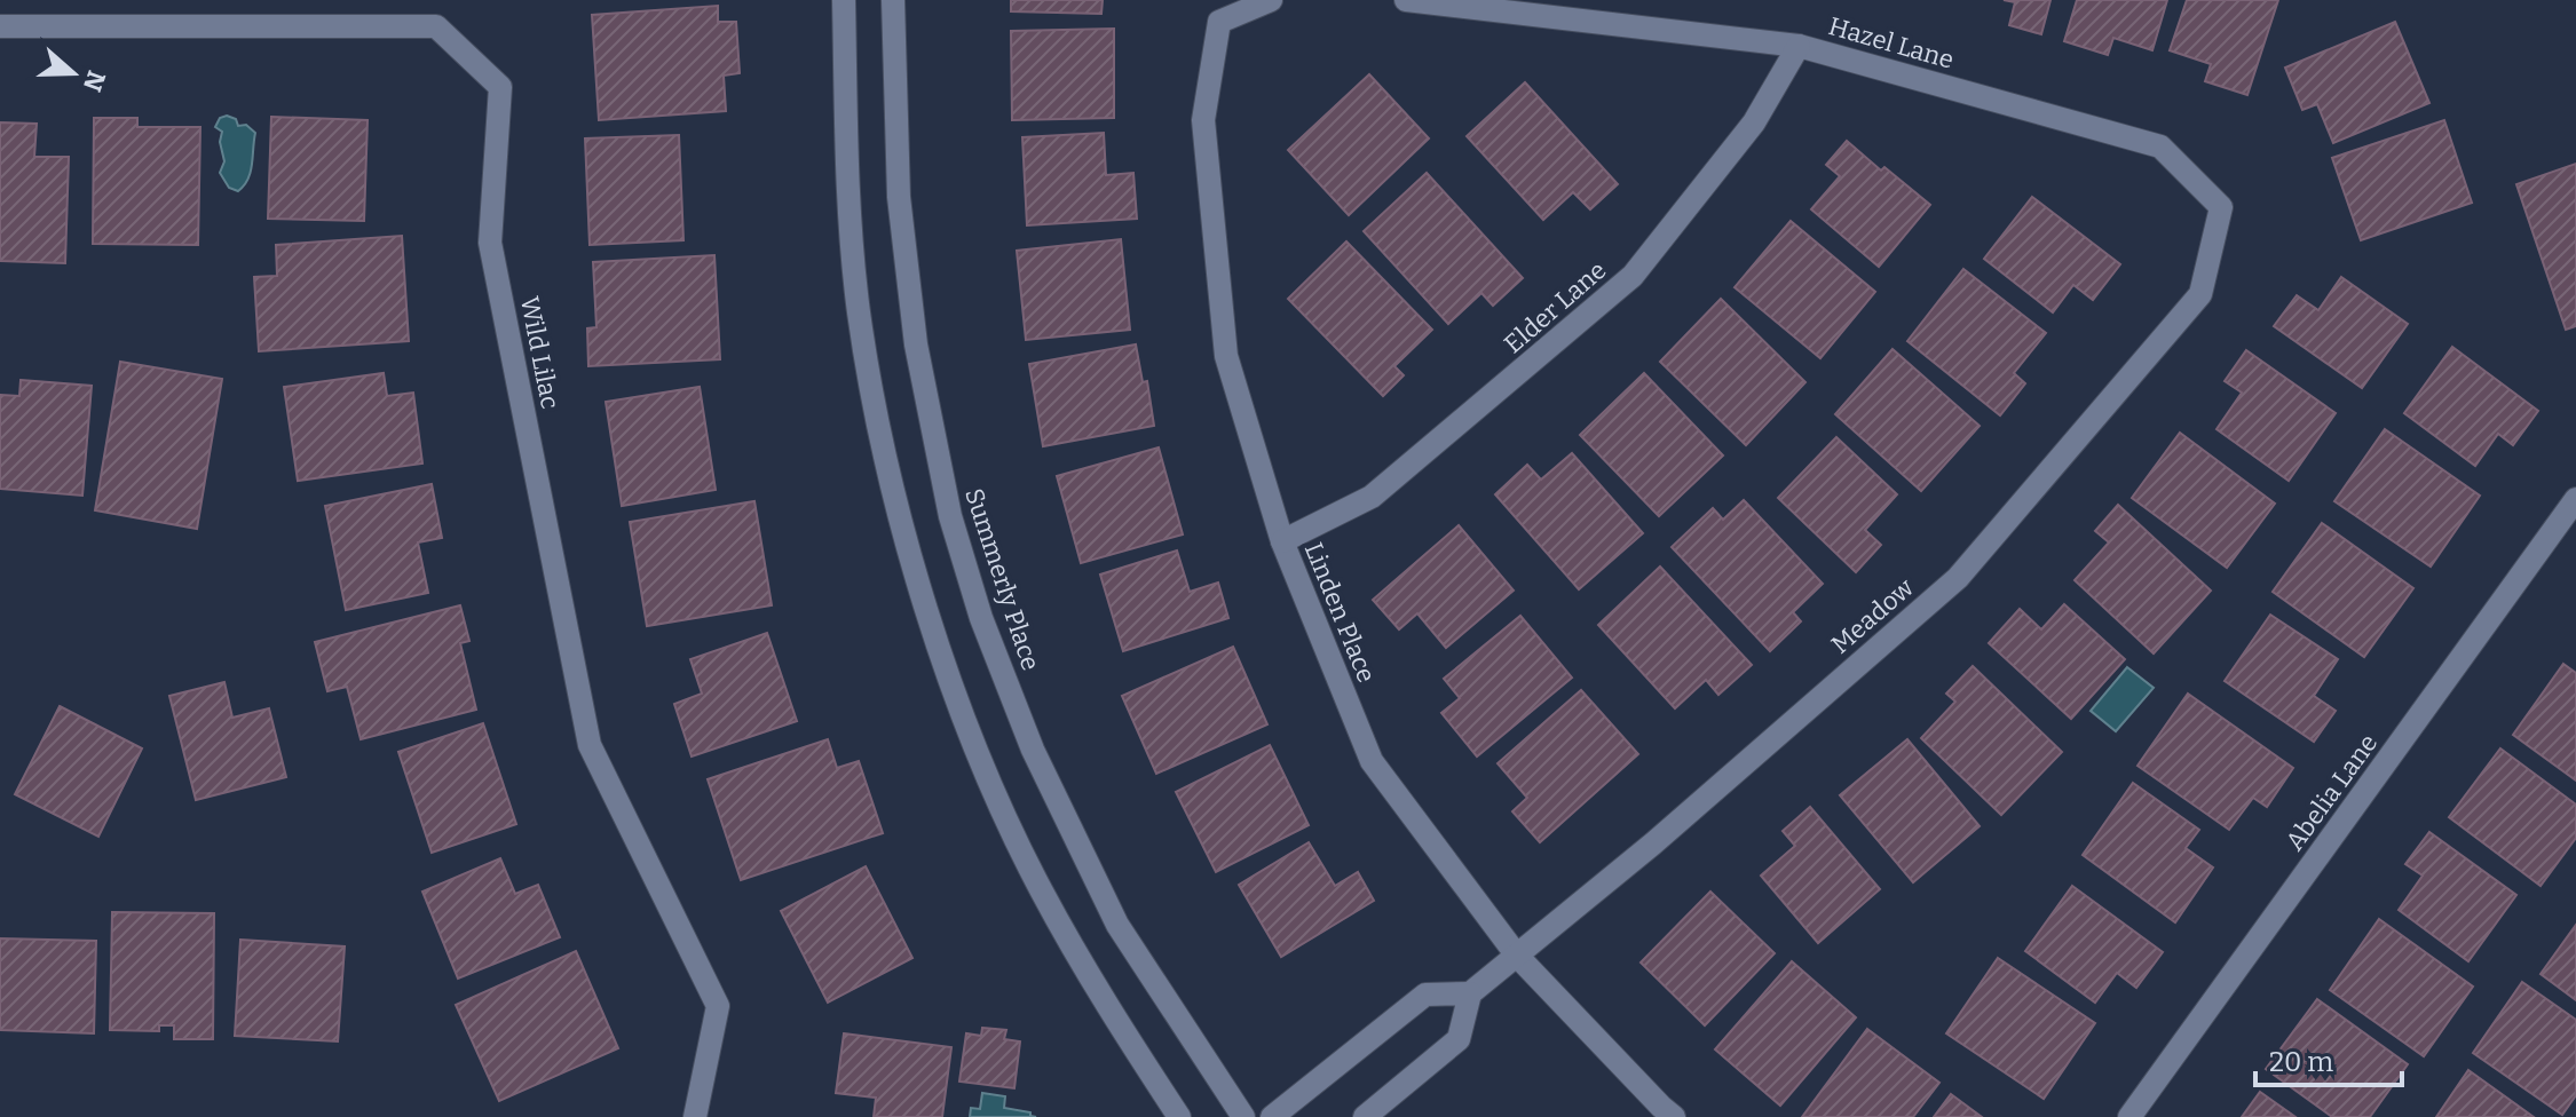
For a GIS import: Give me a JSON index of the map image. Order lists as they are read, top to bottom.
{
  "streets": {
    "street": [
      "Hazel Lane",
      "Elder Lane",
      "Wild Lilac",
      "Summerly Place",
      "Linden Place",
      "Meadow",
      "Abelia Lane"
    ]
  },
  "crossings": [
    ["Hazel Lane", "Elder Lane"],
    ["Hazel Lane", "Meadow"],
    ["Elder Lane", "Linden Place"],
    ["Linden Place", "Meadow"]
  ],
  "scale_bar": "20 m",
  "north": "right"
}
